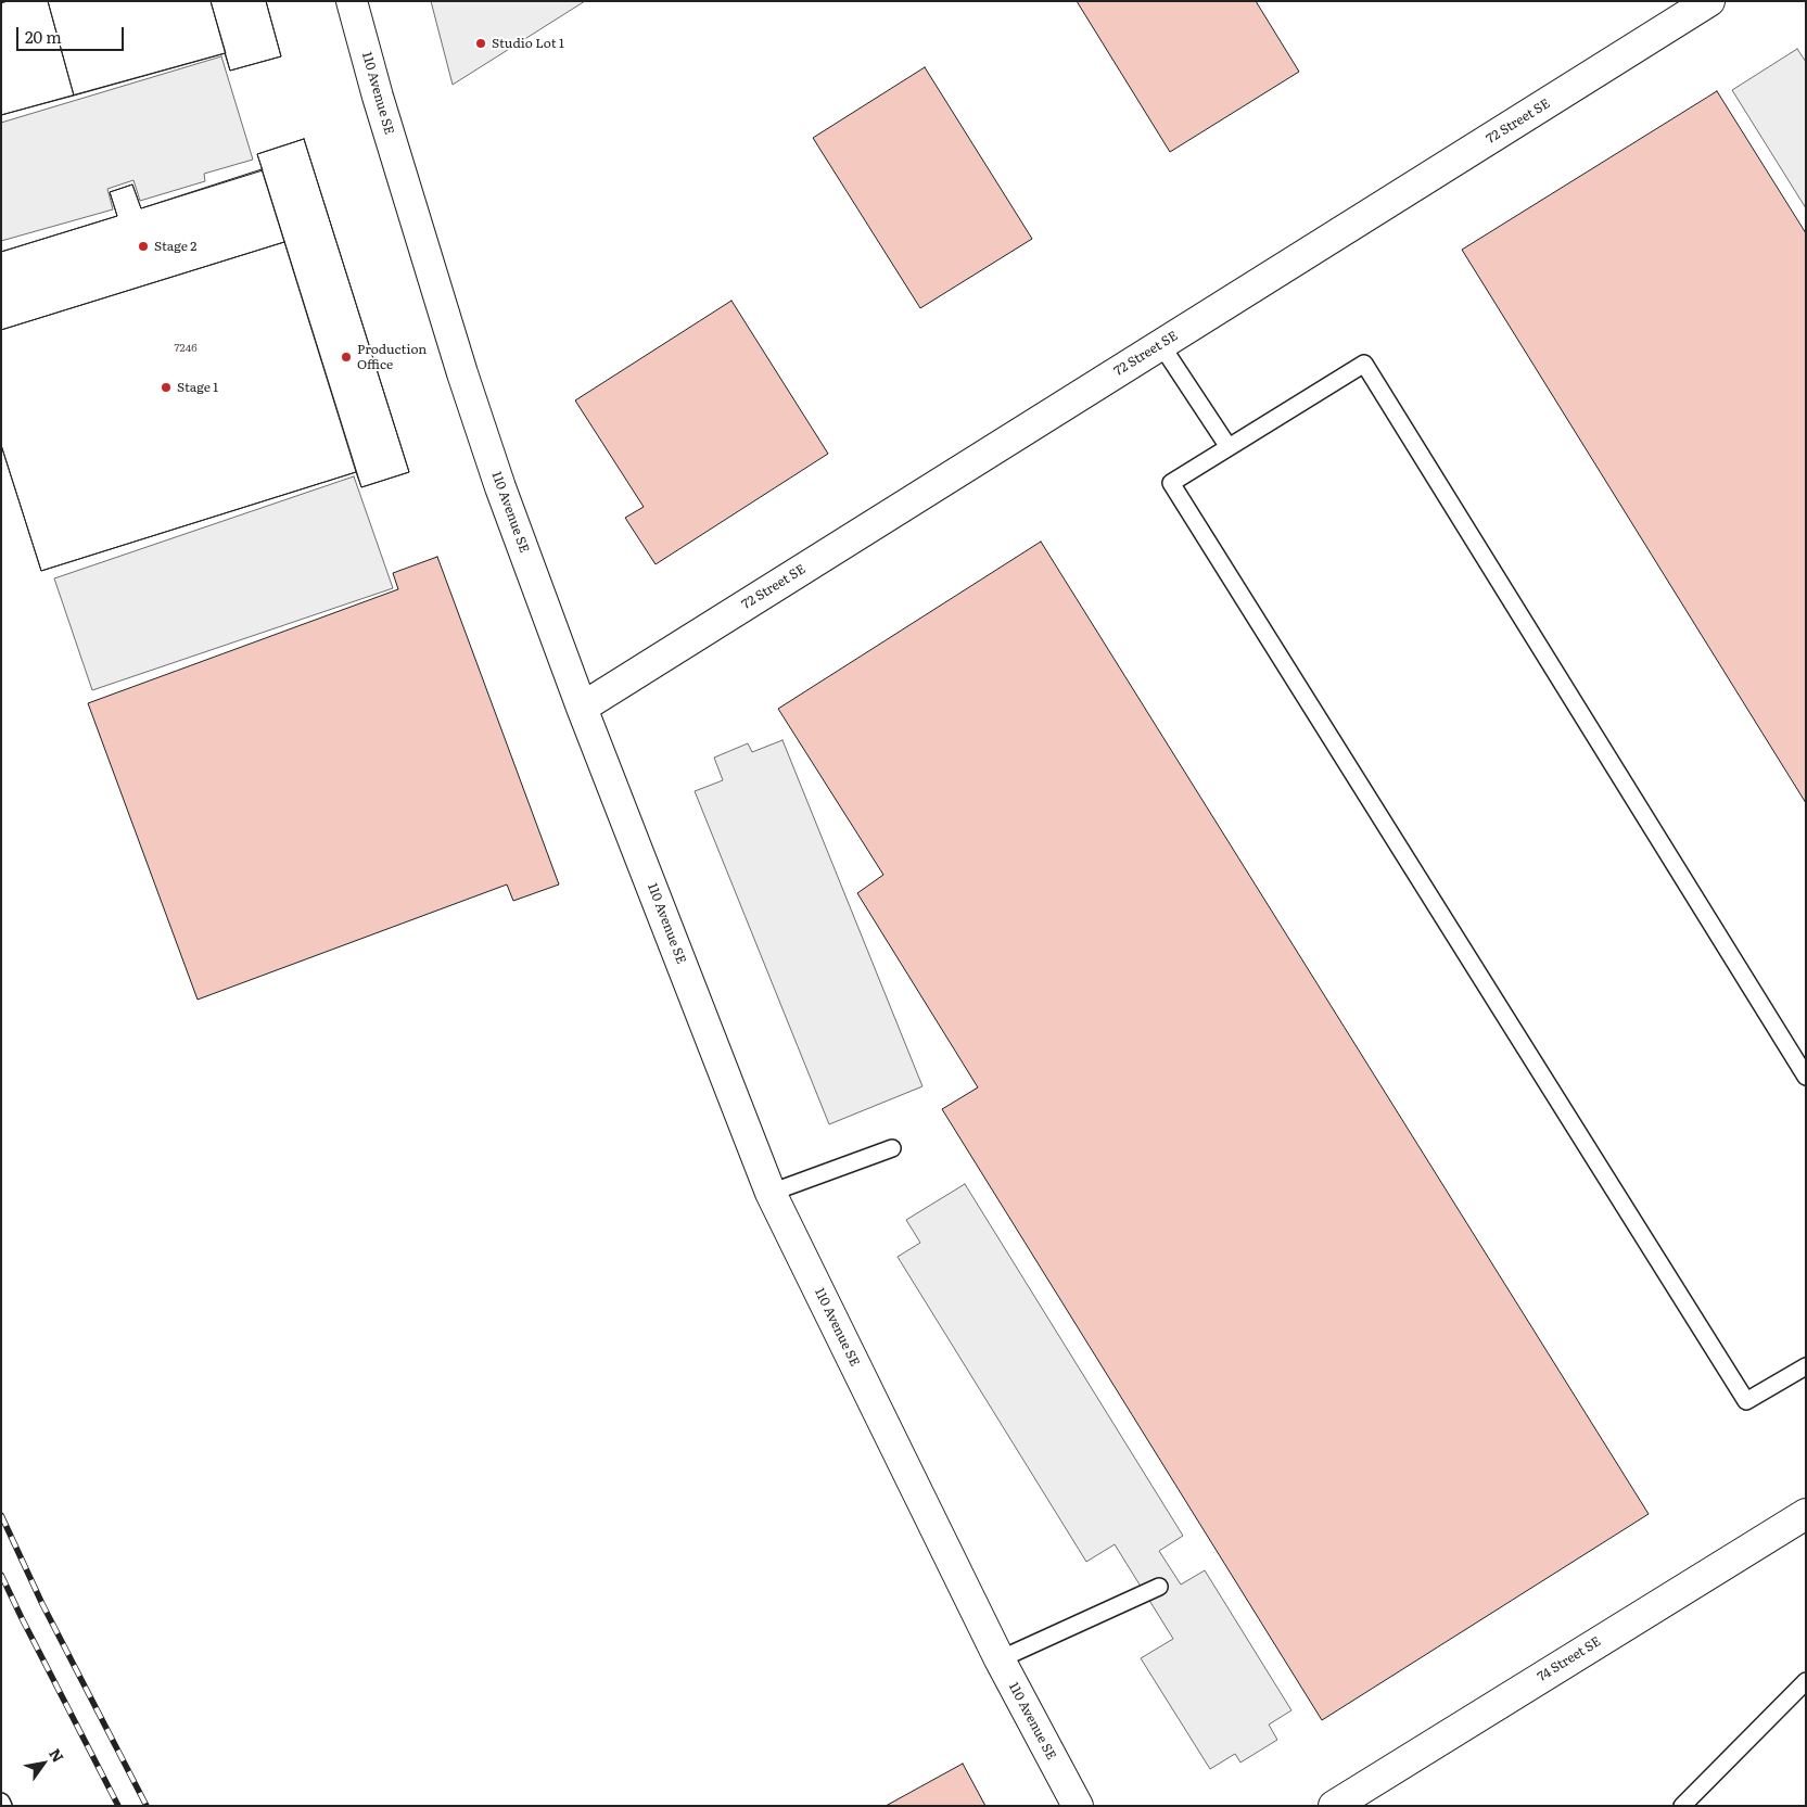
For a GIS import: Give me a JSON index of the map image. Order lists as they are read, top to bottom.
{
  "streets": {
    "street": ["110 Avenue SE", "72 Street SE", "74 Street SE"]
  },
  "crossings": [
    ["110 Avenue SE", "72 Street SE"]
  ],
  "places": [
    "Studio Lot 1",
    "Stage 2",
    "Production Office",
    "Stage 1"
  ],
  "house_numbers": ["7246"],
  "scale_bar": "20 m",
  "north": "top right"
}
